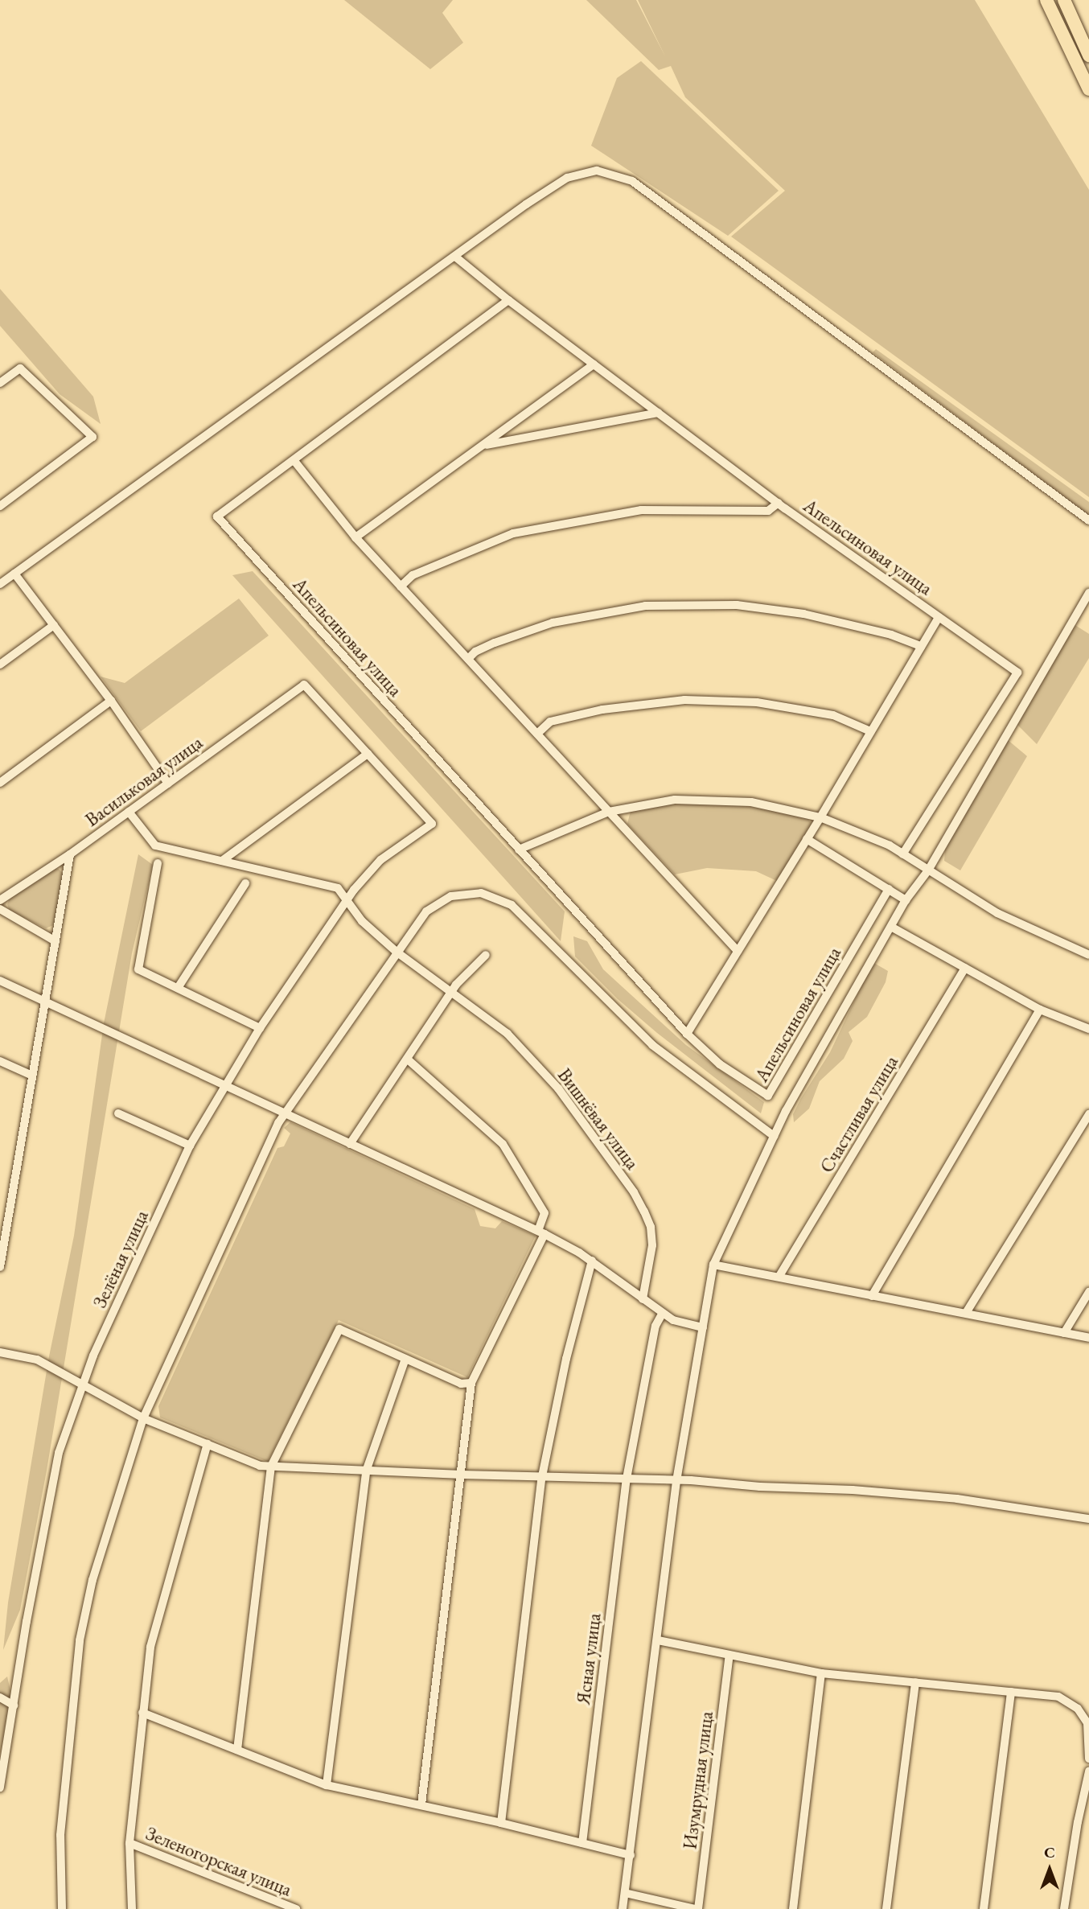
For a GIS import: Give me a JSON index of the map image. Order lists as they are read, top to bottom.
{
  "streets": {
    "street": [
      "Апельсиновая улица",
      "Васильковая улица",
      "Счастливая улица",
      "Вишнёвая улица",
      "Зелёная улица",
      "Ясная улица",
      "Изумрудная улица",
      "Зеленогорская улица"
    ]
  },
  "crossings": [
    ["Вишнёвая улица", "Зелёная улица"]
  ],
  "north": "top"
}
